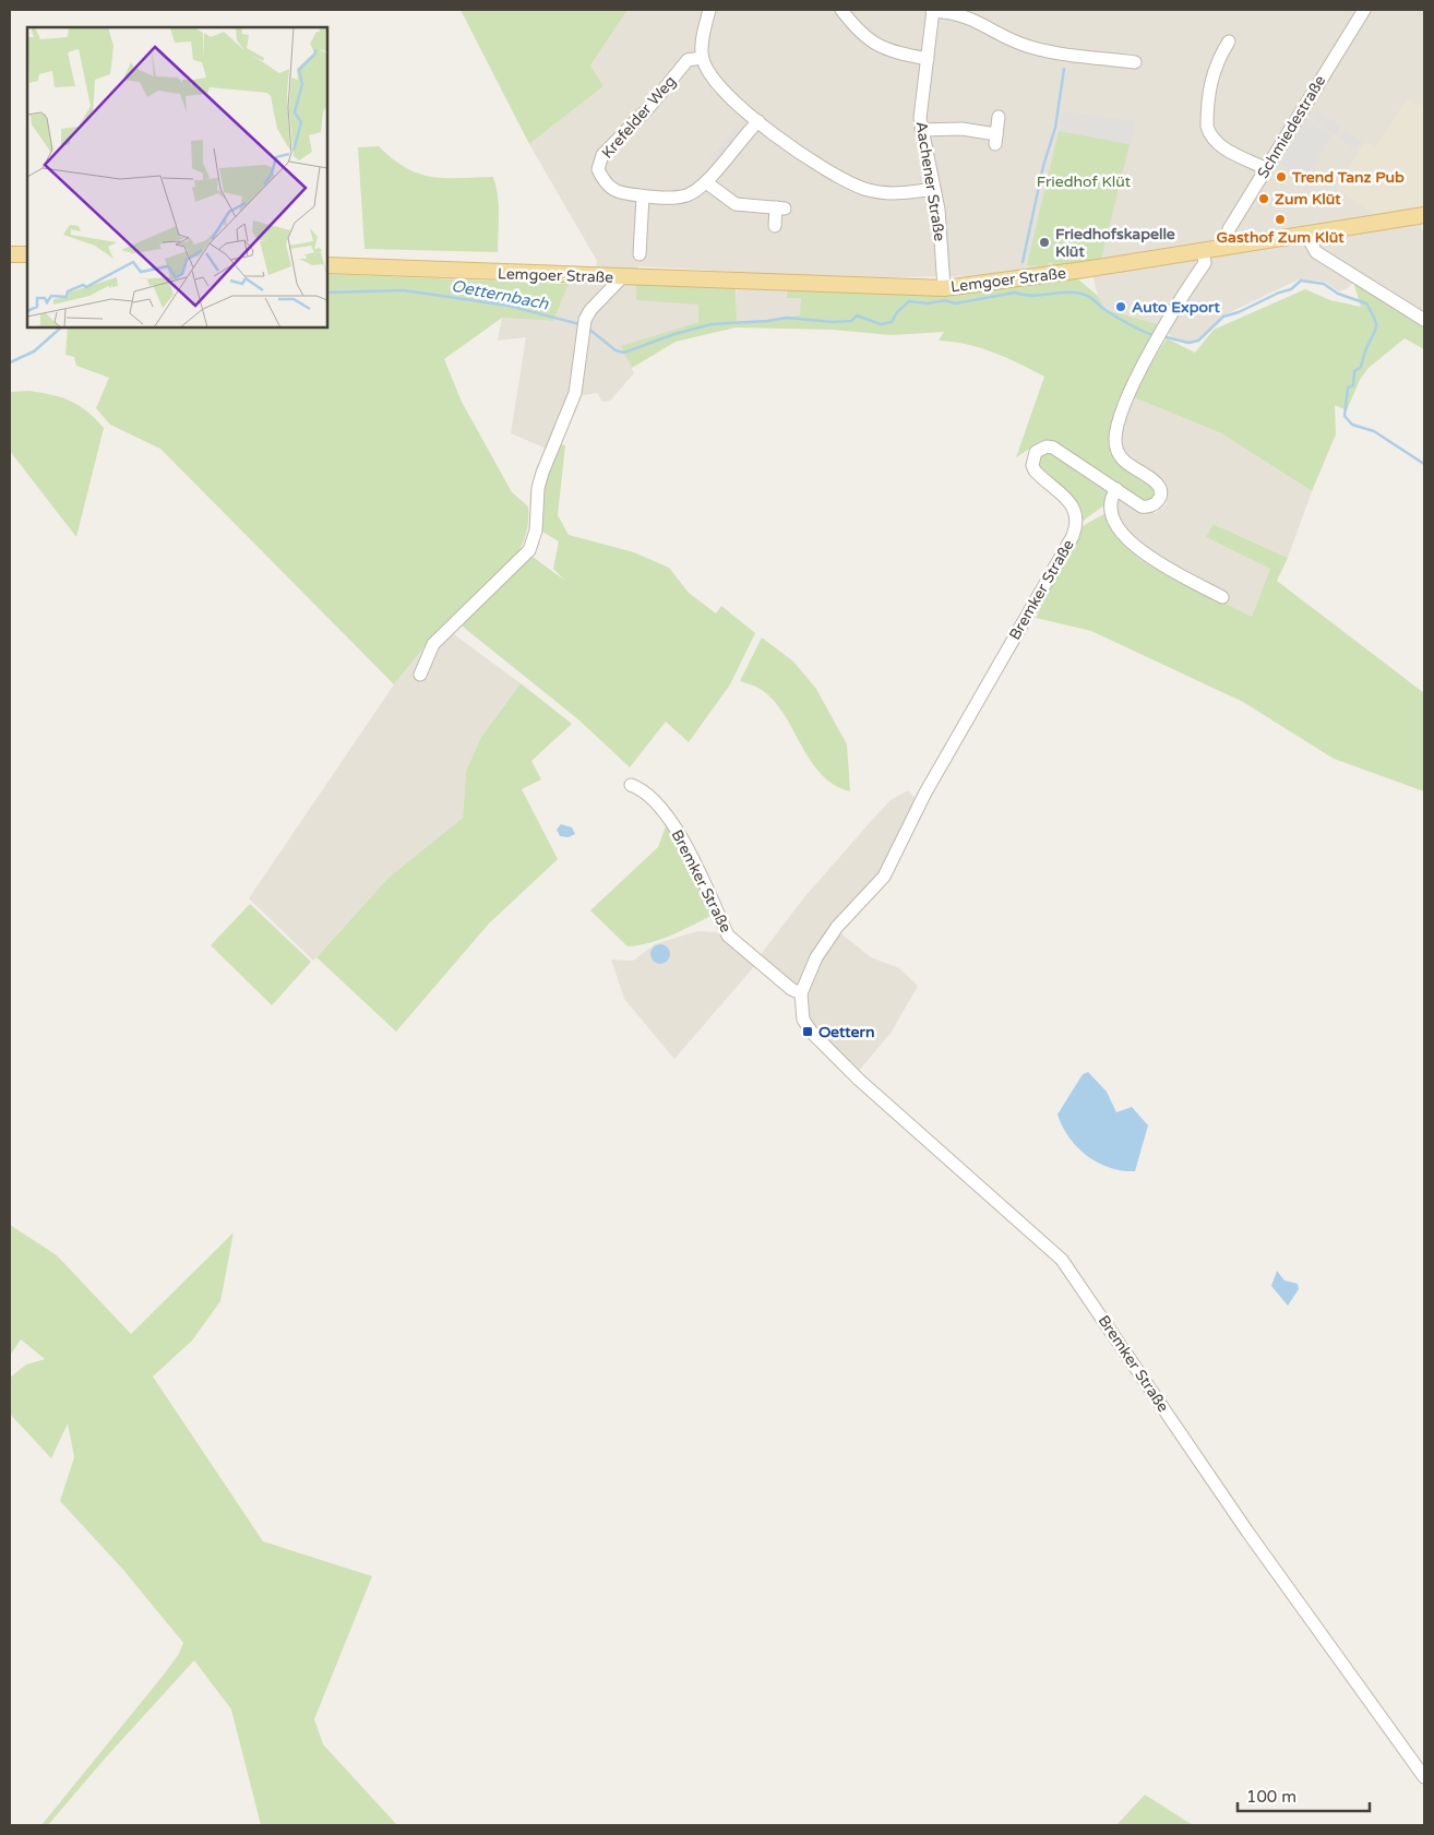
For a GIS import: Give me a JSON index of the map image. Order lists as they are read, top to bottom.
{
  "streets": {
    "main road": ["Lemgoer Straße"],
    "street": [
      "Krefelder Weg",
      "Schmiedestraße",
      "Aachener Straße",
      "Bremker Straße"
    ]
  },
  "crossings": [
    ["Schmiedestraße", "Lemgoer Straße"],
    ["Aachener Straße", "Lemgoer Straße"],
    ["Lemgoer Straße", "Bremker Straße"]
  ],
  "water": ["Oetternbach"],
  "parks": ["Friedhof Klüt"],
  "places": {
    "other": [
      "Trend Tanz Pub",
      "Zum Klüt",
      "Gasthof Zum Klüt",
      "Friedhofskapelle Klüt",
      "Auto Export"
    ],
    "transit": ["Oettern"]
  },
  "scale_bar": "100 m"
}
